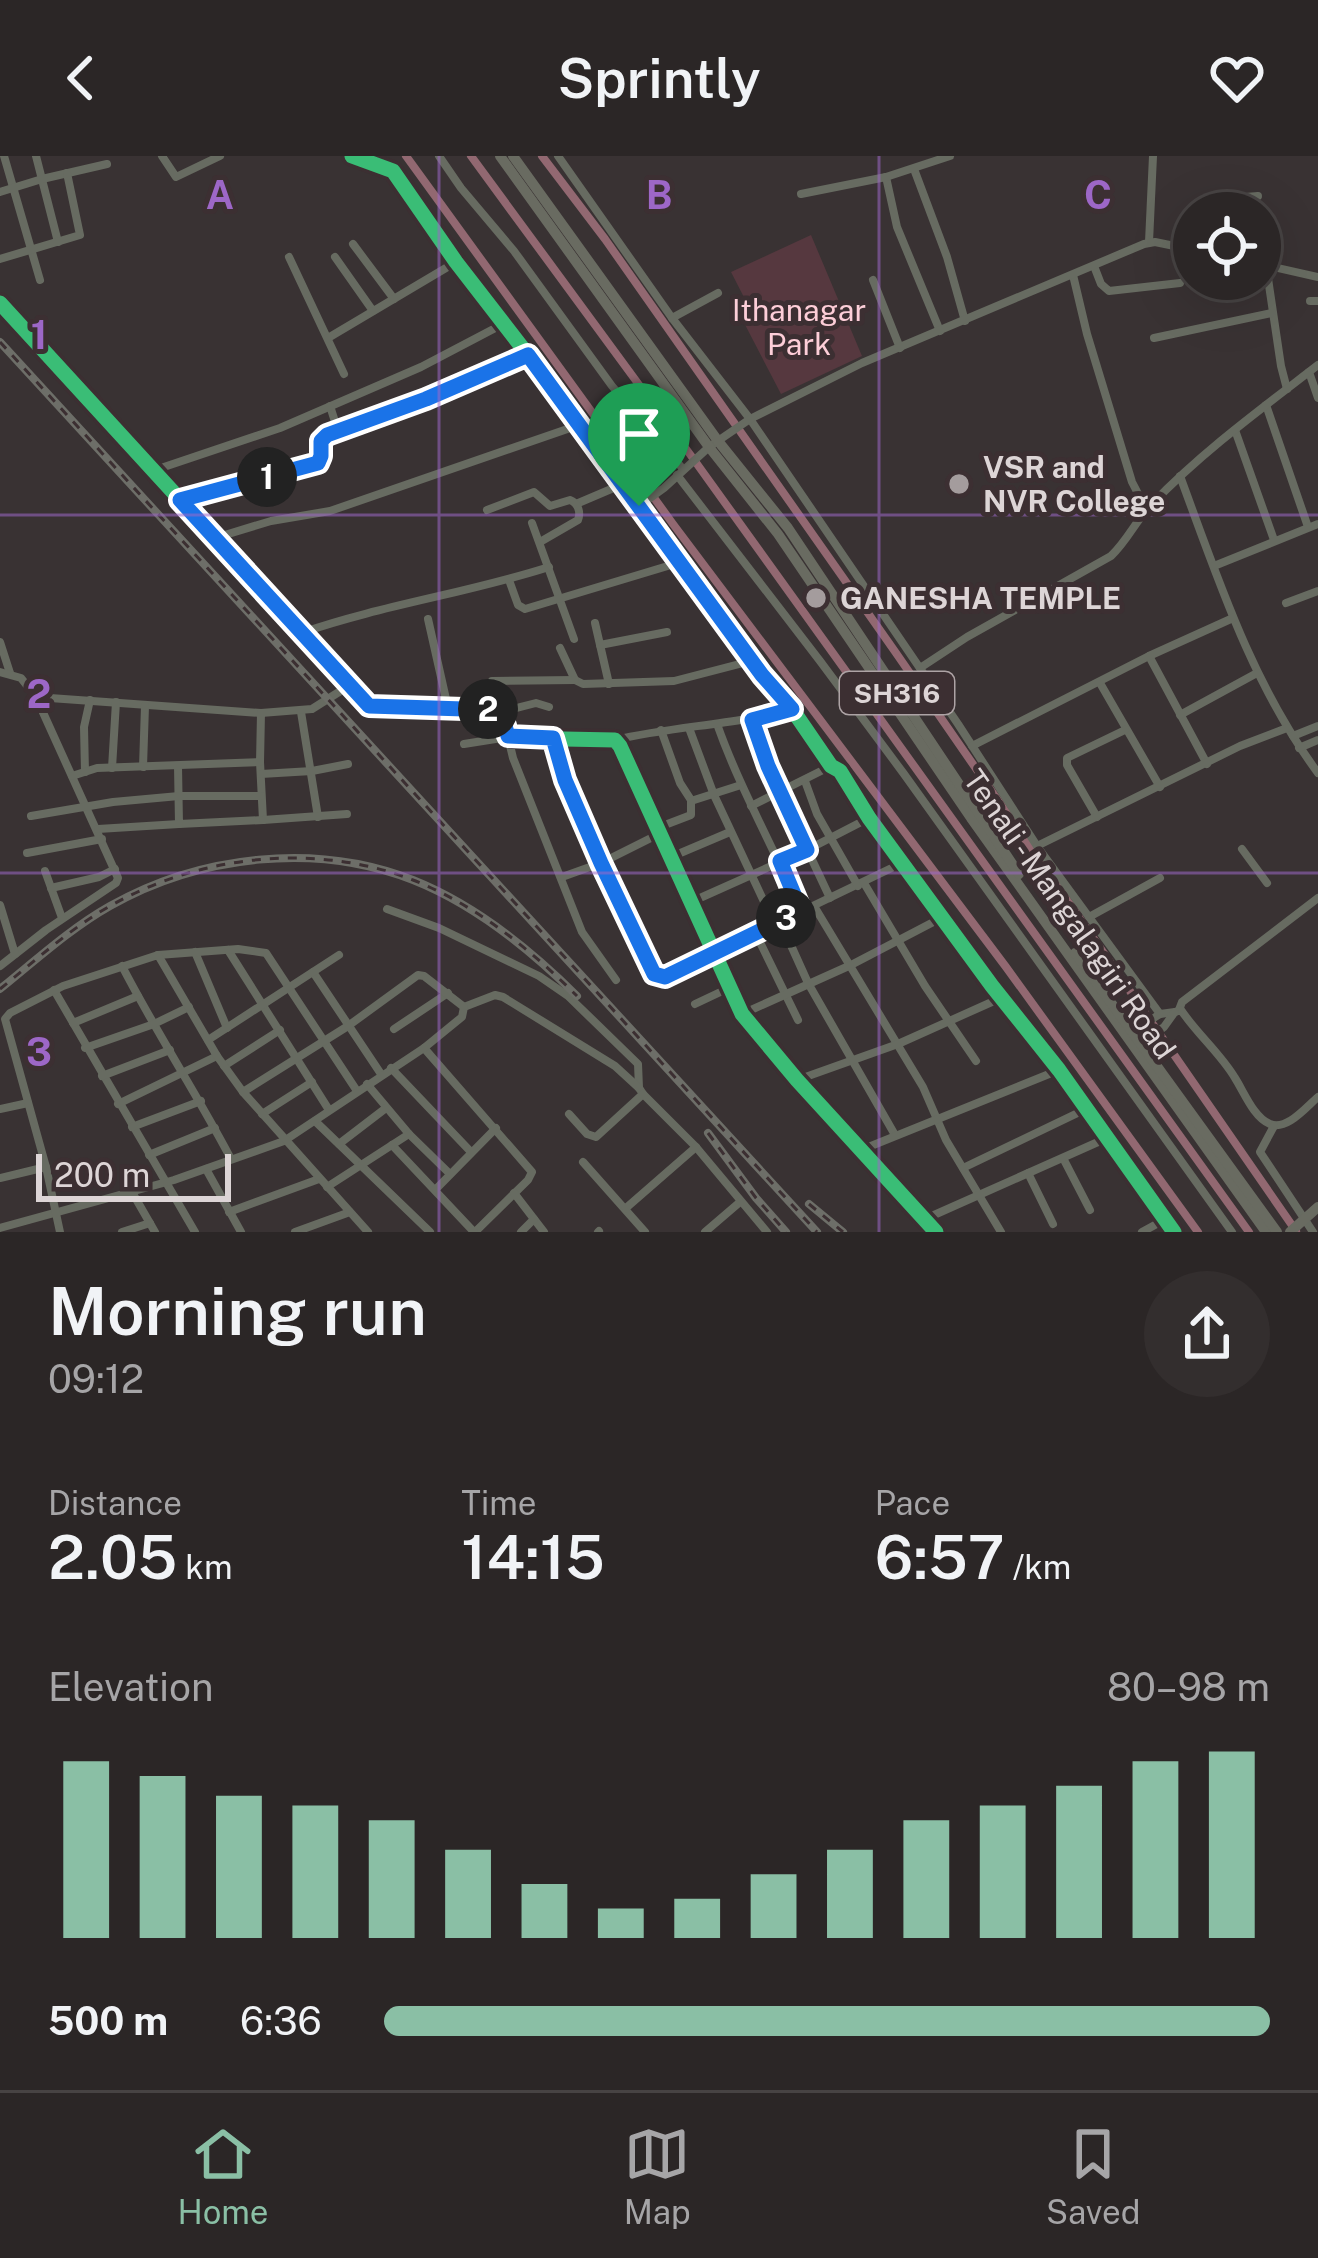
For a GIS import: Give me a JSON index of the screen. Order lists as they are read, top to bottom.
{
  "streets": {
    "main road": ["SH316", "Tenali - Mangalagiri Road"]
  },
  "parks": ["Ithanagar Park"],
  "places": ["VSR and NVR College", "GANESHA TEMPLE"],
  "scale_bar": "200 m",
  "page": {
    "header": "Sprintly",
    "pins": ["1", "2", "3"],
    "scale": "200 m",
    "heading": ["Morning run", "09:12"],
    "stats": [
      ["Distance", "2.05 km"],
      ["Time", "14:15"],
      ["Pace", "6:57 /km"]
    ],
    "chart": ["Elevation", "80–98 m"],
    "list": [
      {
        "name": "500 m",
        "note": "6:36"
      }
    ],
    "tabs": ["Home", "Map", "Saved"]
  },
  "grid": {
    "columns": ["A", "B", "C"],
    "rows": ["1", "2", "3"]
  }
}
